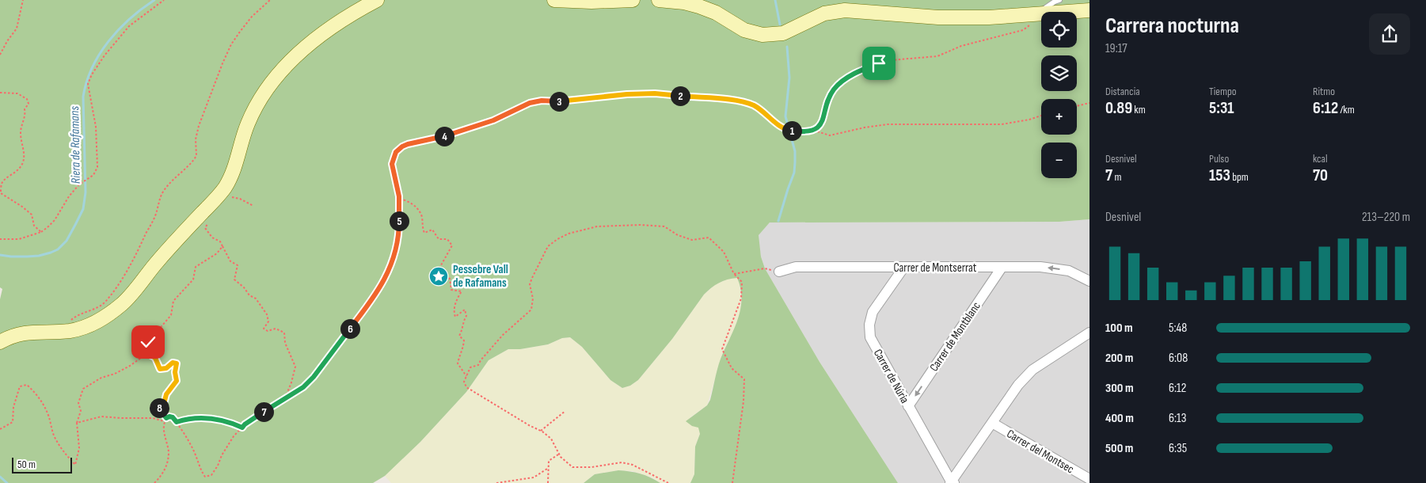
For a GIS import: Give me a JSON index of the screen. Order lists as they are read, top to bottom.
{
  "streets": {
    "street": [
      "Carrer de Montserrat",
      "Carrer de Montblanc",
      "Carrer de Núria",
      "Carrer del Montsec"
    ]
  },
  "crossings": [
    ["Carrer de Montserrat", "Carrer de Montblanc"],
    ["Carrer de Montserrat", "Carrer de Núria"],
    ["Carrer de Montblanc", "Carrer de Núria"]
  ],
  "water": ["Riera de Rafamans"],
  "places": {
    "place": ["Pessebre Vall de Rafamans"]
  },
  "scale_bar": "50 m",
  "page": {
    "heading": ["Carrera nocturna", "19:17"],
    "map_buttons": ["+", "−"],
    "stats": [
      ["Distancia", "0.89 km"],
      ["Tiempo", "5:31"],
      ["Ritmo", "6:12 /km"],
      ["Desnivel", "7 m"],
      ["Pulso", "153 bpm"],
      ["kcal", "70"]
    ],
    "pins": [
      "2",
      "3",
      "1",
      "4",
      "5",
      "6",
      "8",
      "7"
    ],
    "chart": ["Desnivel", "213–220 m"],
    "list": [
      {
        "name": "100 m",
        "note": "5:48"
      },
      {
        "name": "200 m",
        "note": "6:08"
      },
      {
        "name": "300 m",
        "note": "6:12"
      },
      {
        "name": "400 m",
        "note": "6:13"
      },
      {
        "name": "500 m",
        "note": "6:35"
      }
    ],
    "scale": "50 m"
  }
}
